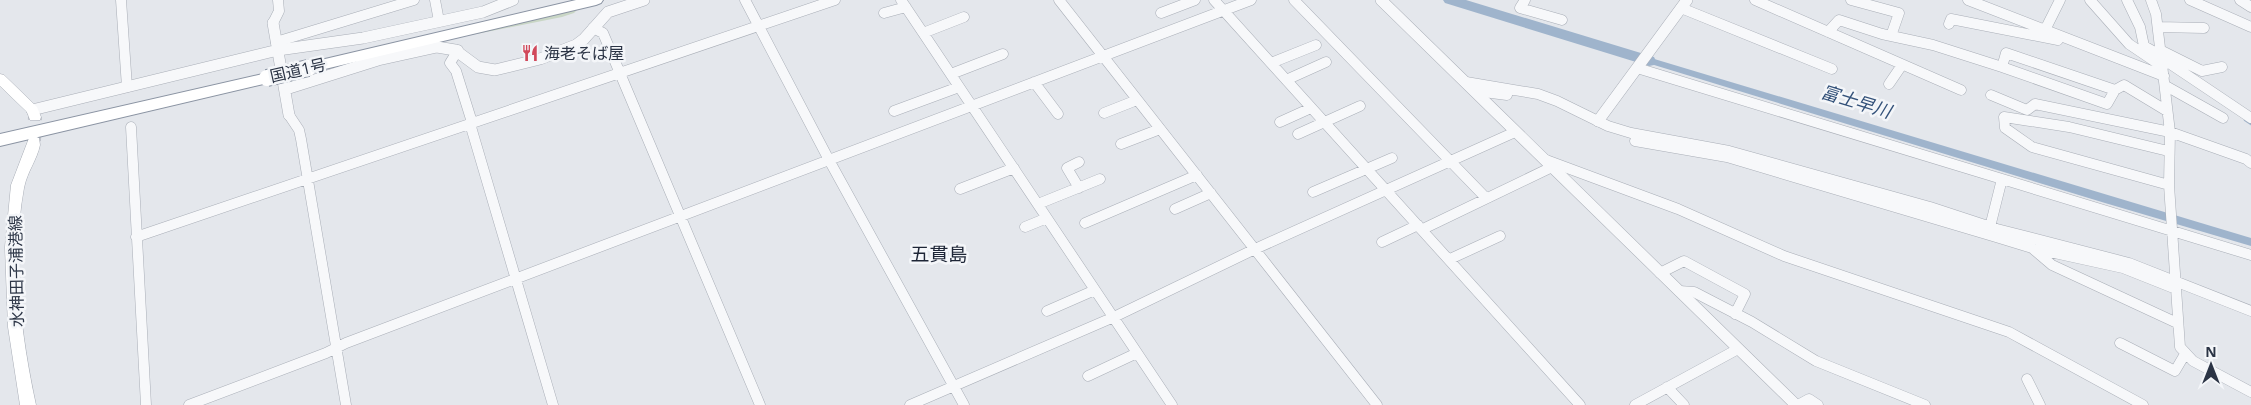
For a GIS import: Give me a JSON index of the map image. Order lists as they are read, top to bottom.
{
  "streets": {
    "highway": ["国道1号"],
    "main road": ["水神田子浦港線"]
  },
  "districts": ["五貫島"],
  "water": ["富士早川"],
  "places": {
    "restaurant": ["海老そば屋"]
  },
  "north": "top"
}
